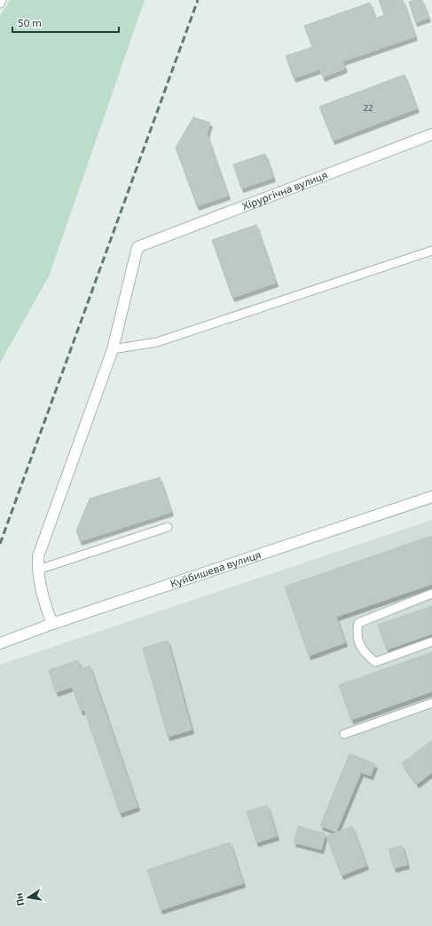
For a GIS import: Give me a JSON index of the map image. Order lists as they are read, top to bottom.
{
  "streets": {
    "street": ["Хірургічна вулиця", "Куйбишева вулиця"]
  },
  "house_numbers": ["22"],
  "scale_bar": "50 m",
  "north": "left"
}
